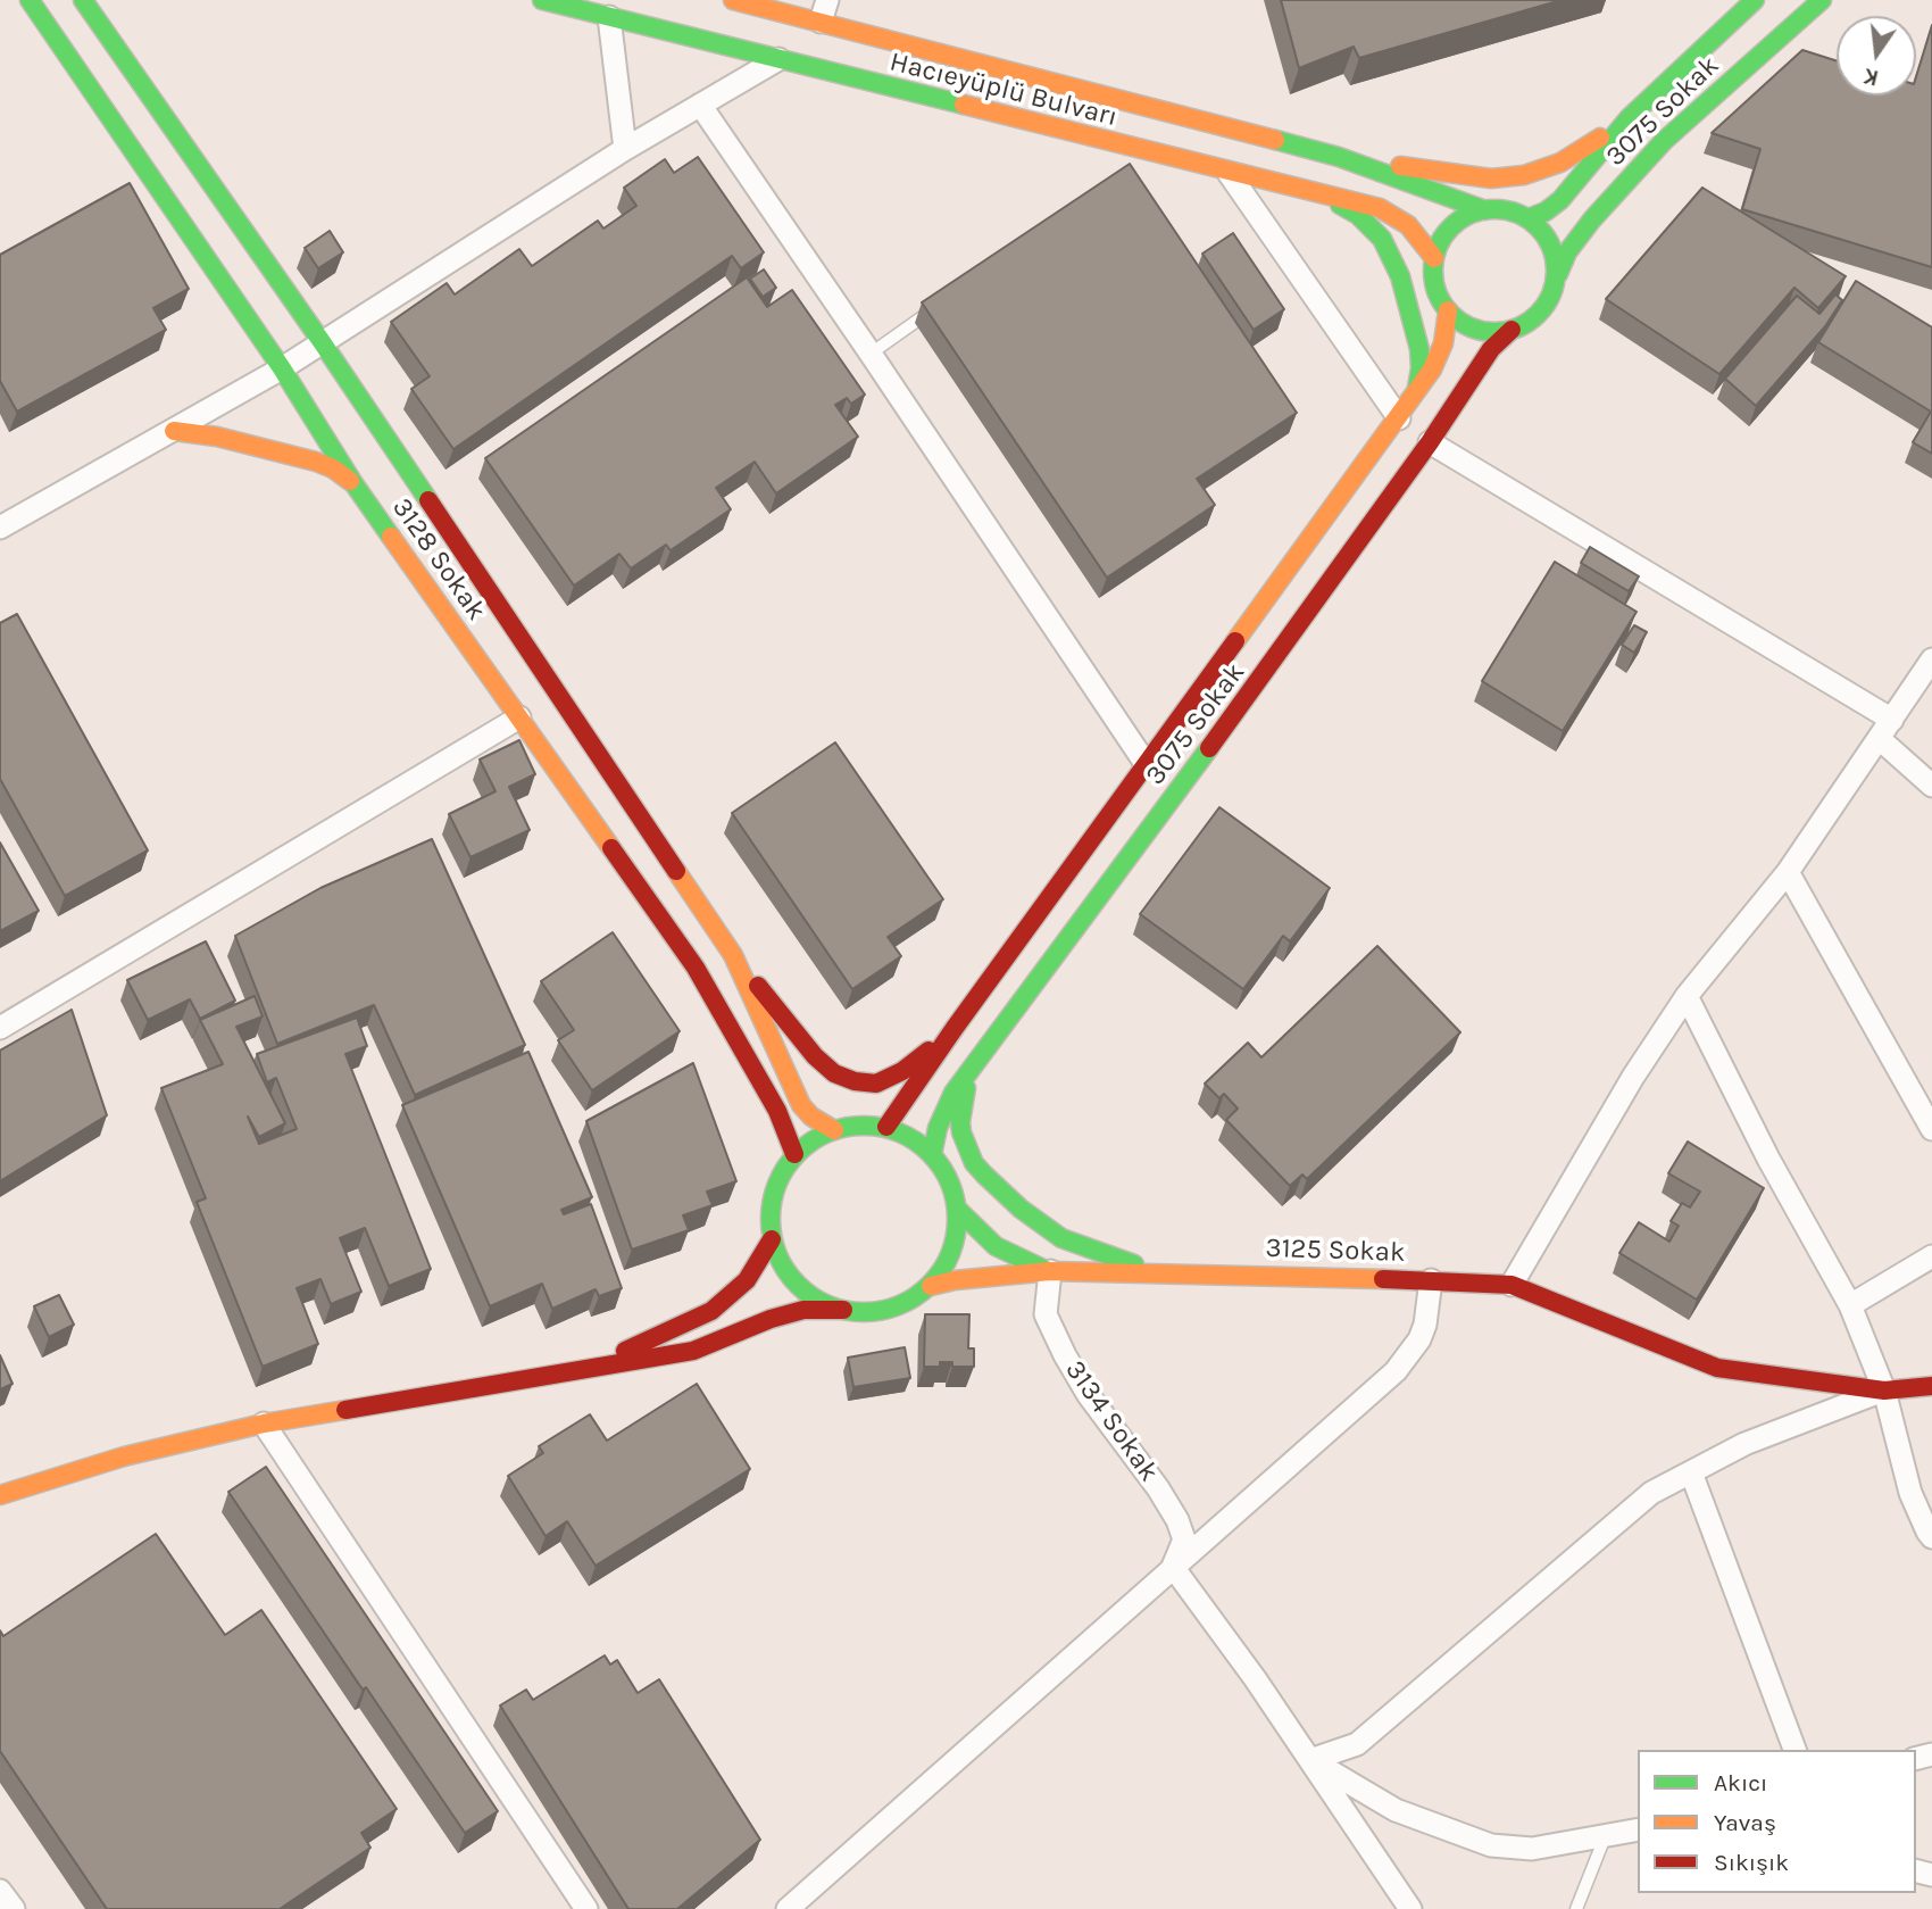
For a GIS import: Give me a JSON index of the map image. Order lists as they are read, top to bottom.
{
  "streets": {
    "street": [
      "Hacıeyüplü Bulvarı",
      "3075 Sokak",
      "3128 Sokak",
      "3125 Sokak",
      "3134 Sokak"
    ]
  },
  "crossings": [
    ["Hacıeyüplü Bulvarı", "3075 Sokak"],
    ["3075 Sokak", "3128 Sokak"],
    ["3075 Sokak", "3125 Sokak"],
    ["3128 Sokak", "3125 Sokak"],
    ["3125 Sokak", "3134 Sokak"]
  ],
  "legend": ["Akıcı", "Yavaş", "Sıkışık"],
  "north": "bottom"
}
